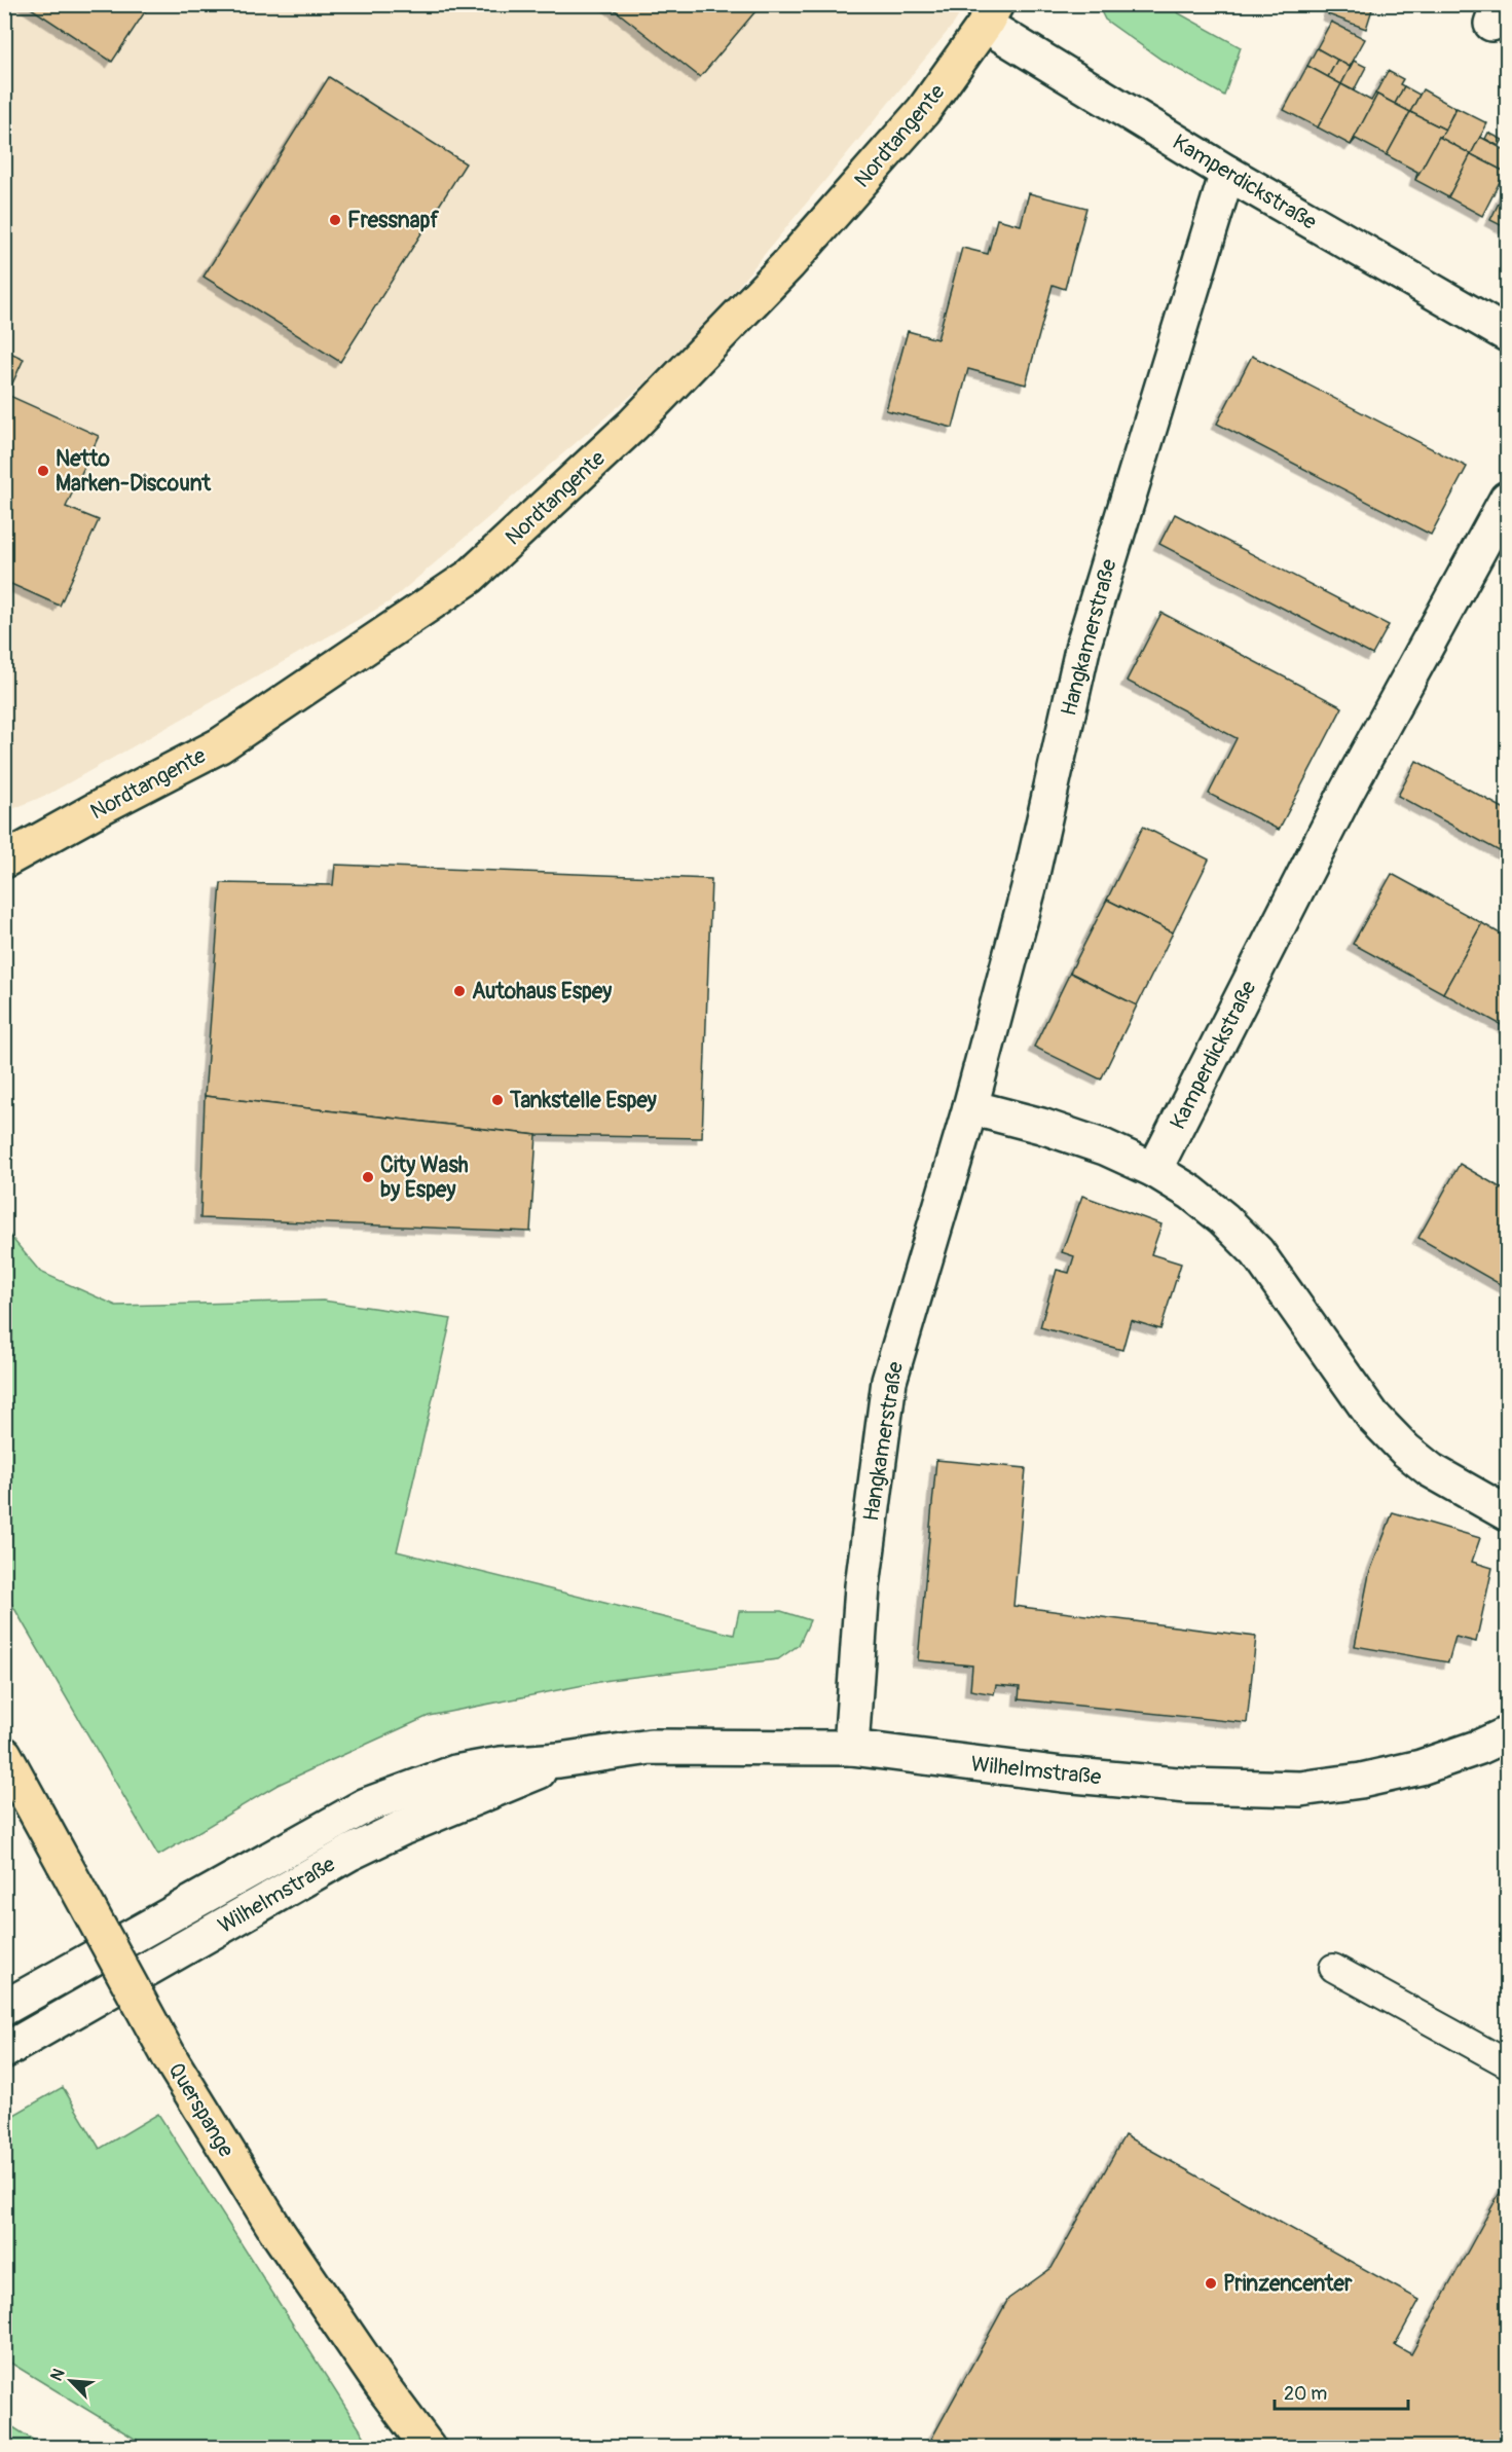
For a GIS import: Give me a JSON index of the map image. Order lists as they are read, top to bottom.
{
  "streets": {
    "main road": ["Nordtangente", "Querspange"],
    "street": ["Kamperdickstraße", "Hangkamerstraße", "Wilhelmstraße"]
  },
  "crossings": [
    ["Nordtangente", "Kamperdickstraße"],
    ["Kamperdickstraße", "Hangkamerstraße"],
    ["Hangkamerstraße", "Wilhelmstraße"]
  ],
  "places": [
    "Fressnapf",
    "Netto Marken-Discount",
    "Autohaus Espey",
    "Tankstelle Espey",
    "City Wash by Espey",
    "Prinzencenter"
  ],
  "scale_bar": "20 m",
  "north": "top left"
}
